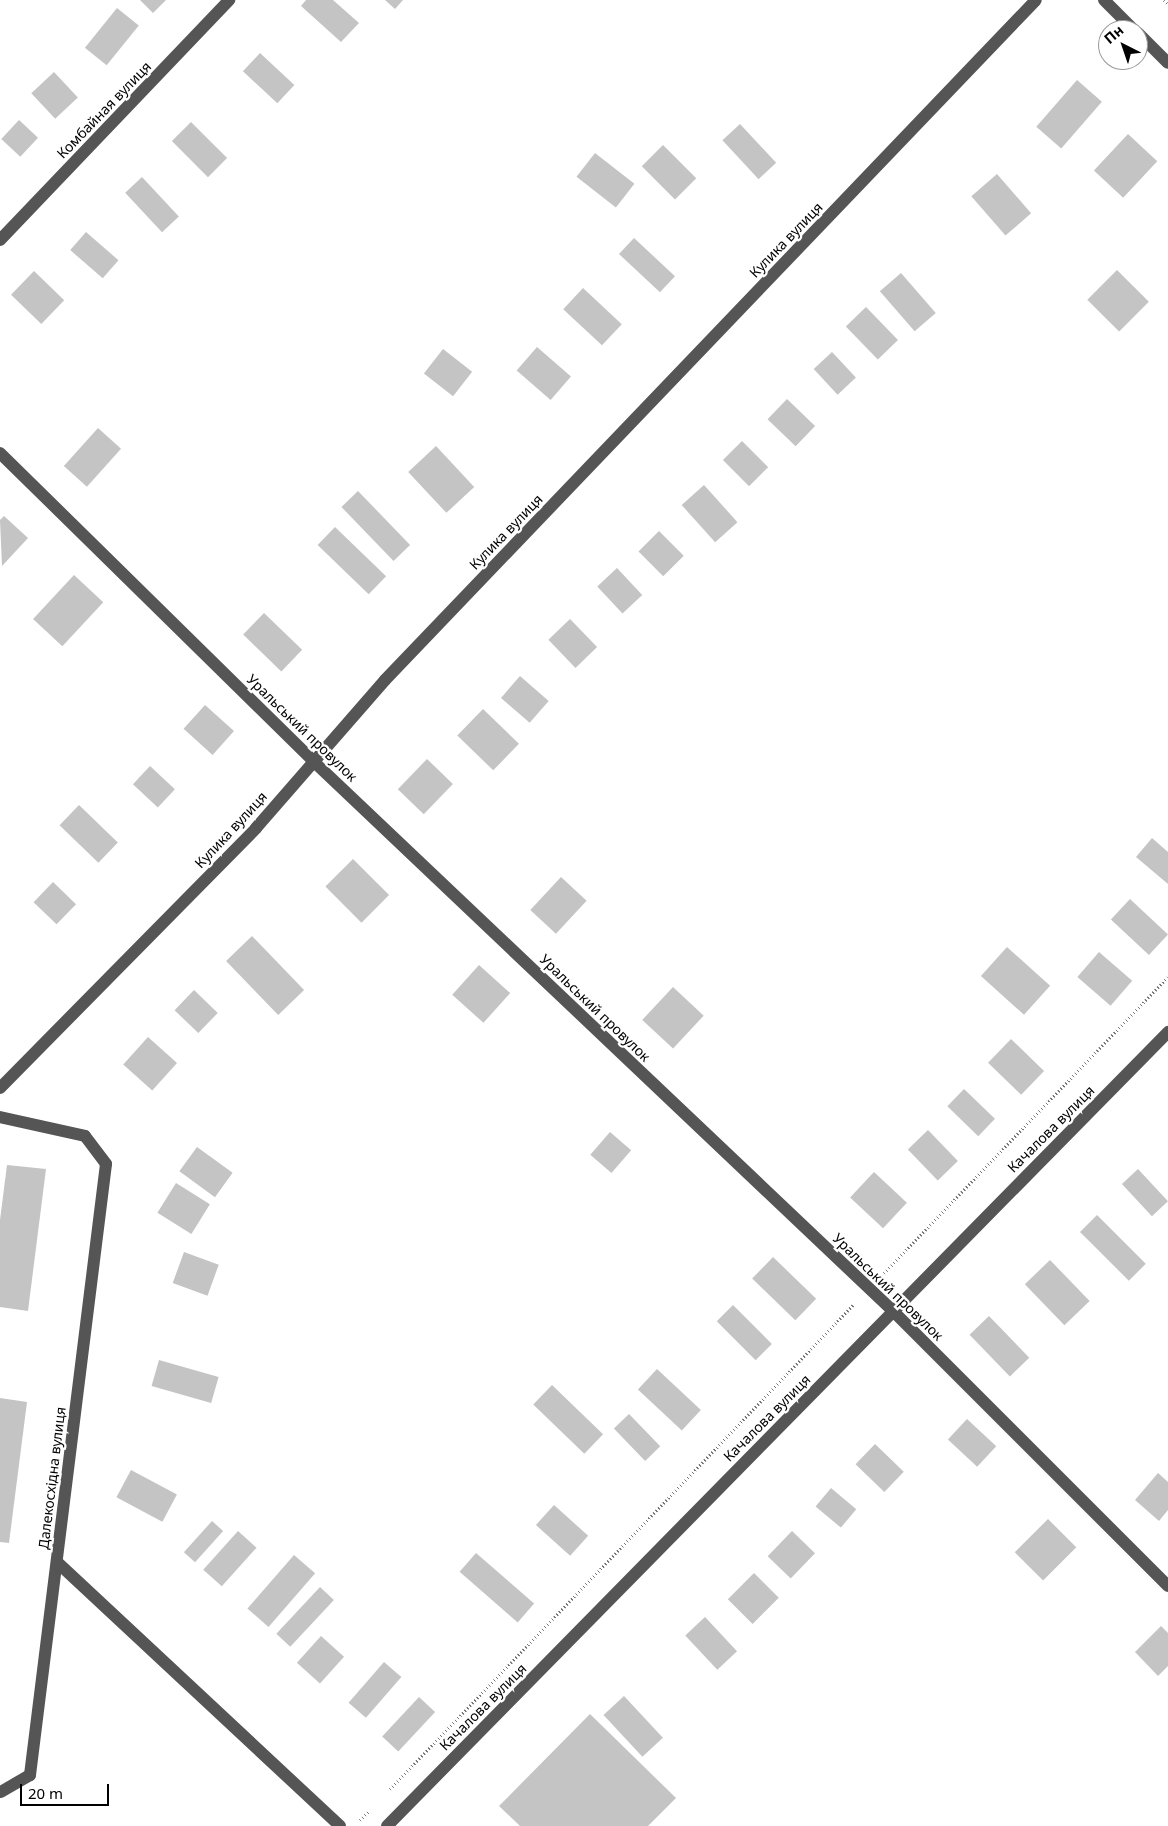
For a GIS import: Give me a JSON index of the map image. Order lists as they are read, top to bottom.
{
  "streets": {
    "street": [
      "Комбайная вулиця",
      "Кулика вулиця",
      "Уральський провулок",
      "Качалова вулиця",
      "Далекосхідна вулиця"
    ]
  },
  "crossings": [
    ["Кулика вулиця", "Уральський провулок"],
    ["Уральський провулок", "Качалова вулиця"]
  ],
  "scale_bar": "20 m",
  "north": "top left"
}
